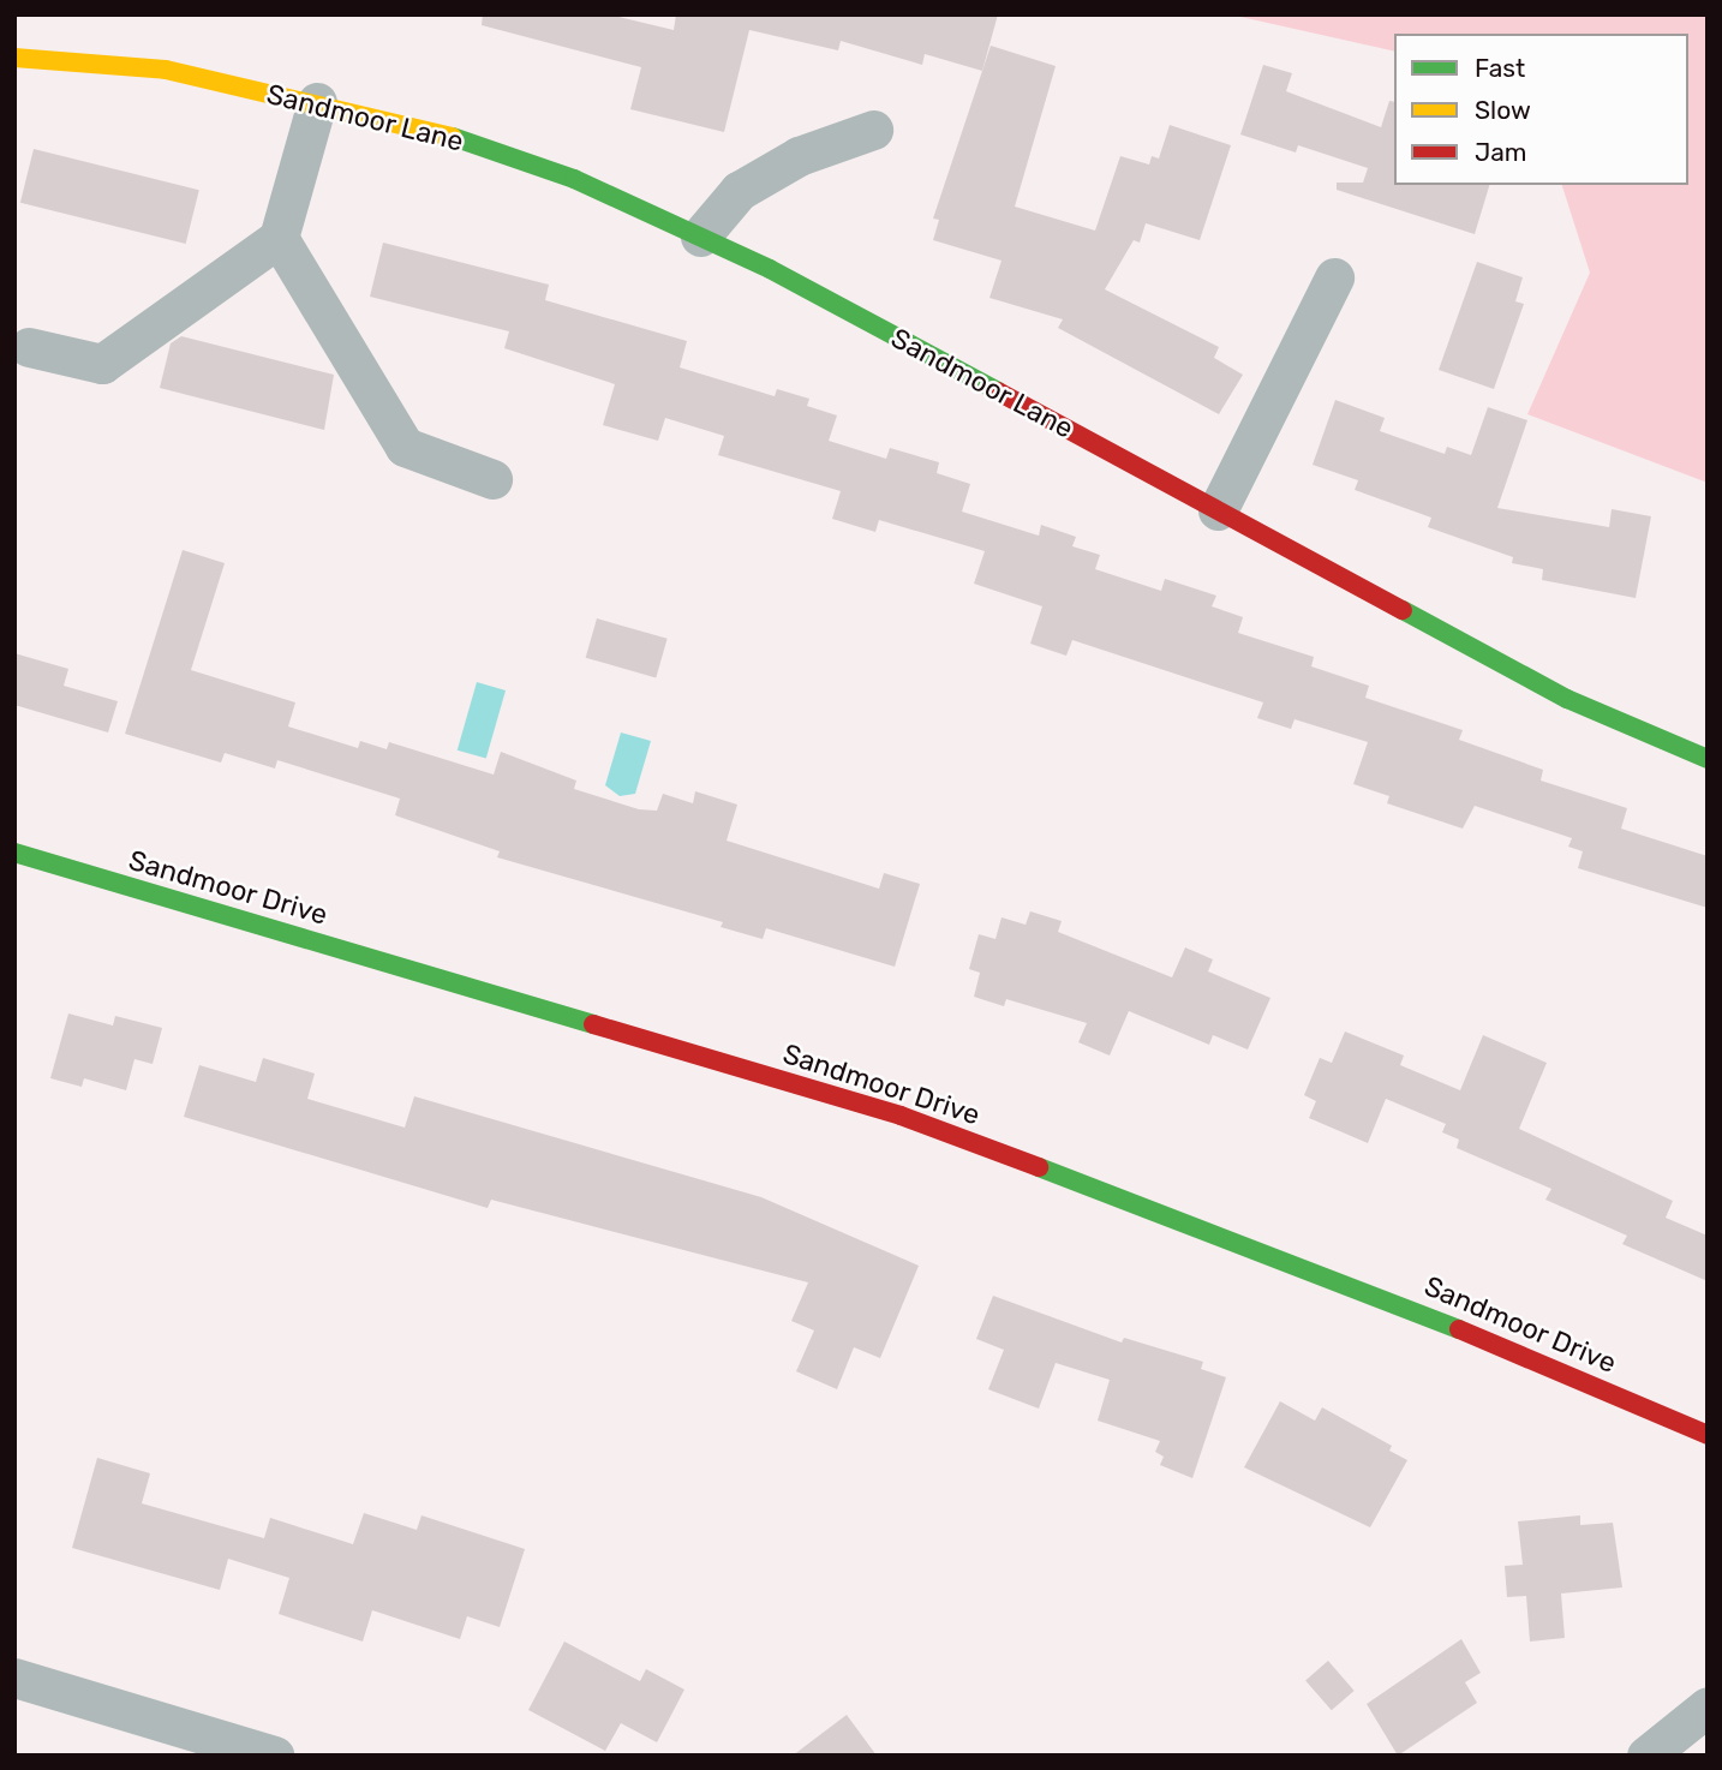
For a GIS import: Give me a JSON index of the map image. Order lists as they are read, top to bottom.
{
  "streets": {
    "street": ["Sandmoor Lane", "Sandmoor Drive"]
  },
  "legend": ["Fast", "Slow", "Jam"]
}
